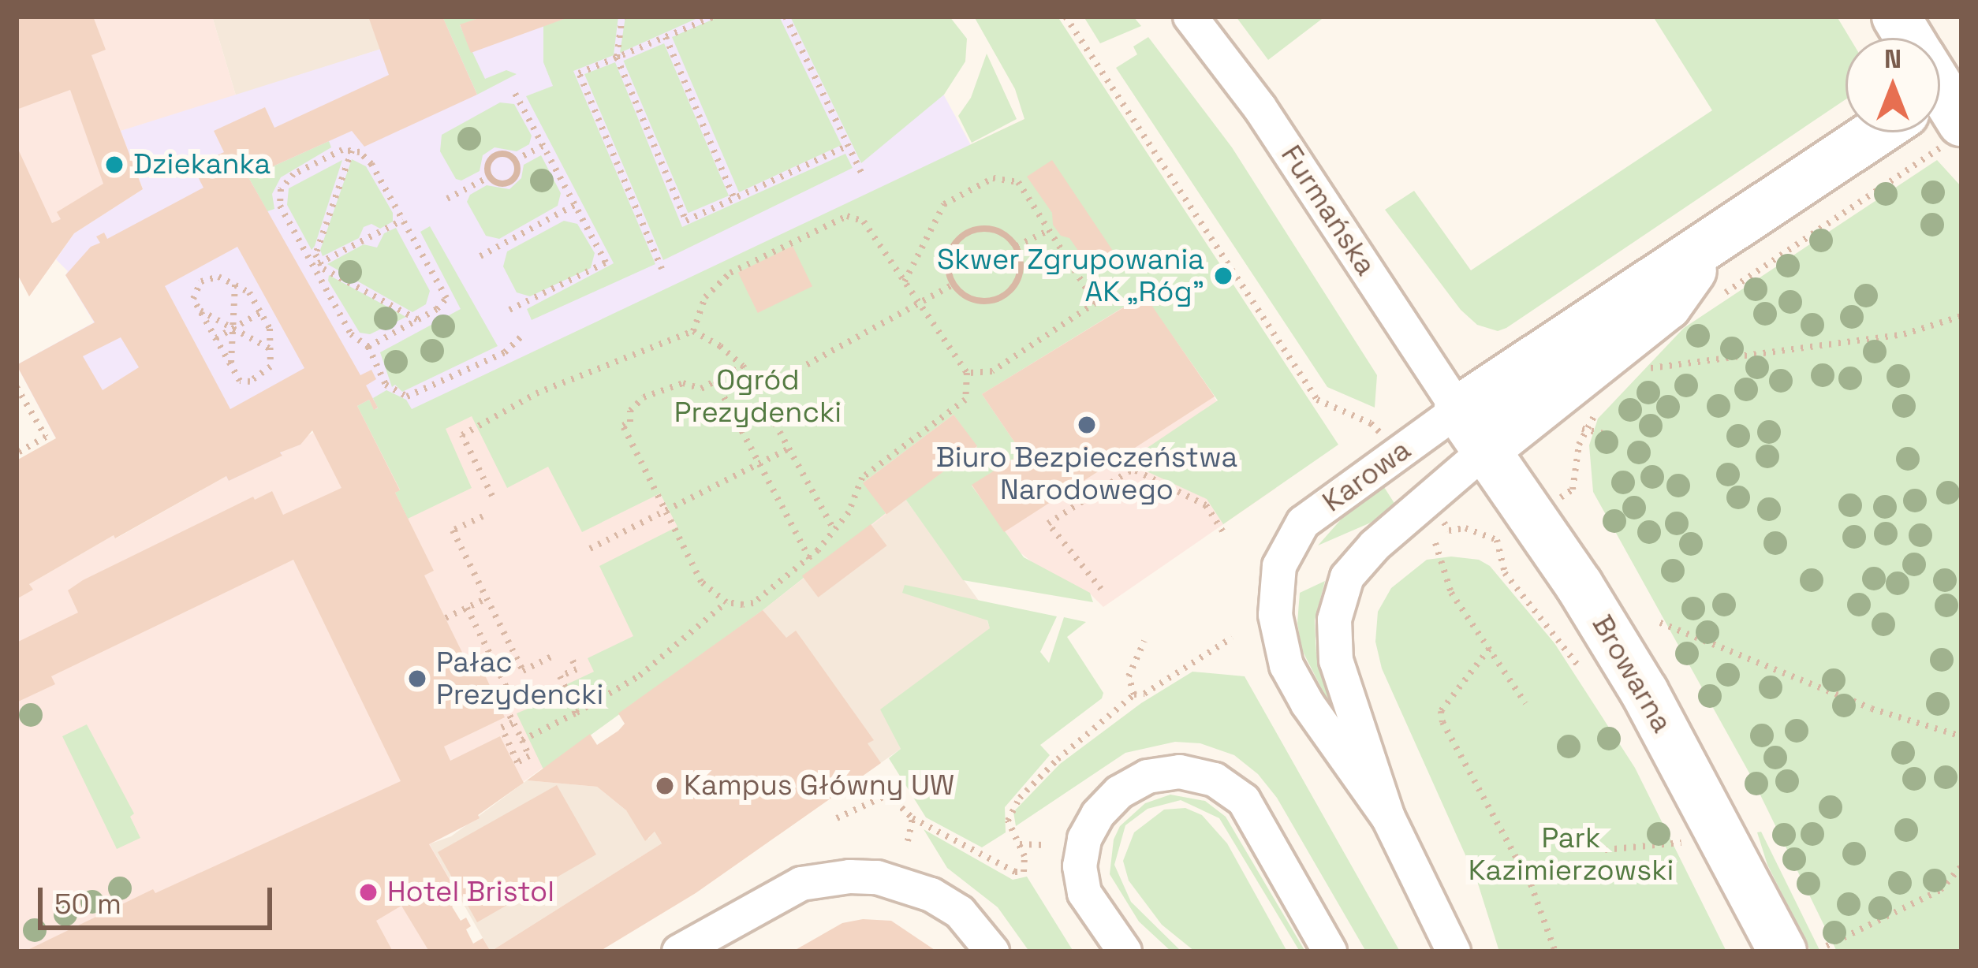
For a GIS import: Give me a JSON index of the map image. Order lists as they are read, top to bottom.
{
  "streets": {
    "street": ["Furmańska", "Karowa", "Browarna"]
  },
  "crossings": [
    ["Furmańska", "Karowa"],
    ["Furmańska", "Browarna"],
    ["Karowa", "Browarna"]
  ],
  "parks": ["Ogród Prezydencki", "Park Kazimierzowski"],
  "places": [
    "Dziekanka",
    "Skwer Zgrupowania AK „Róg”",
    "Biuro Bezpieczeństwa Narodowego",
    "Pałac Prezydencki",
    "Kampus Główny UW",
    "Hotel Bristol"
  ],
  "scale_bar": "50 m",
  "north": "top"
}
